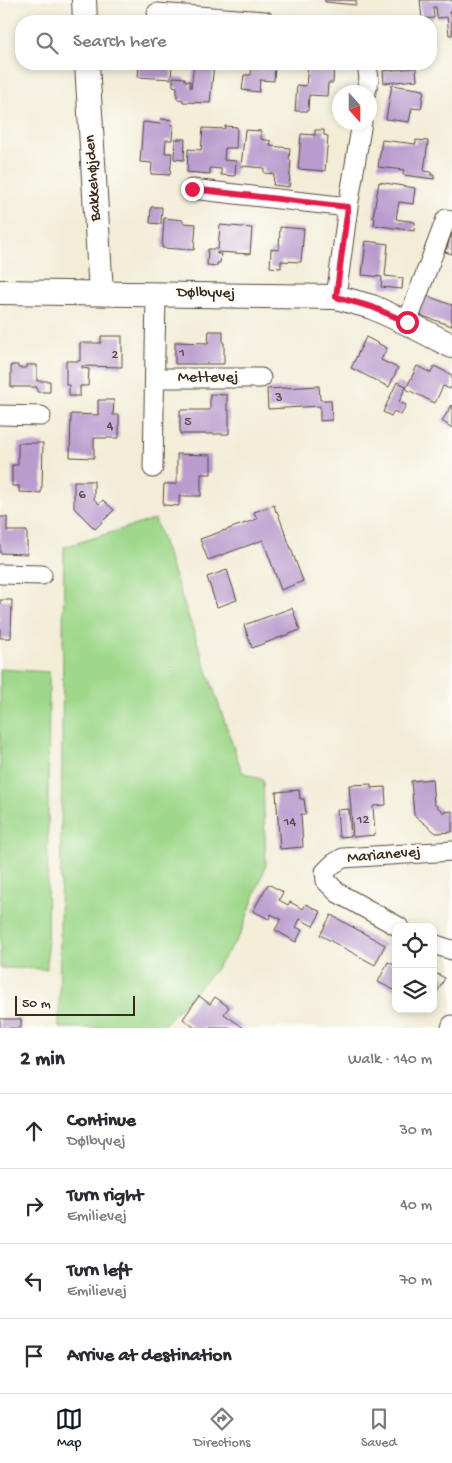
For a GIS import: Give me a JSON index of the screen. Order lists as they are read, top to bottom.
{
  "streets": {
    "street": [
      "Bakkehøjden",
      "Dølbyvej",
      "Mettevej",
      "Marianevej"
    ]
  },
  "crossings": [
    ["Bakkehøjden", "Dølbyvej"],
    ["Dølbyvej", "Mettevej"]
  ],
  "house_numbers": [
    "1",
    "2",
    "3",
    "5",
    "4",
    "6",
    "12",
    "14"
  ],
  "scale_bar": "50 m",
  "north": "bottom",
  "page": {
    "search": "Search here",
    "scale": "50 m",
    "heading": ["2 min", "Walk · 140 m"],
    "list": [
      ["Continue", "Dølbyvej", "30 m"],
      ["Turn right", "Emilievej", "40 m"],
      ["Turn left", "Emilievej", "70 m"],
      "Arrive at destination"
    ],
    "nav": ["Map", "Directions", "Saved"]
  }
}
